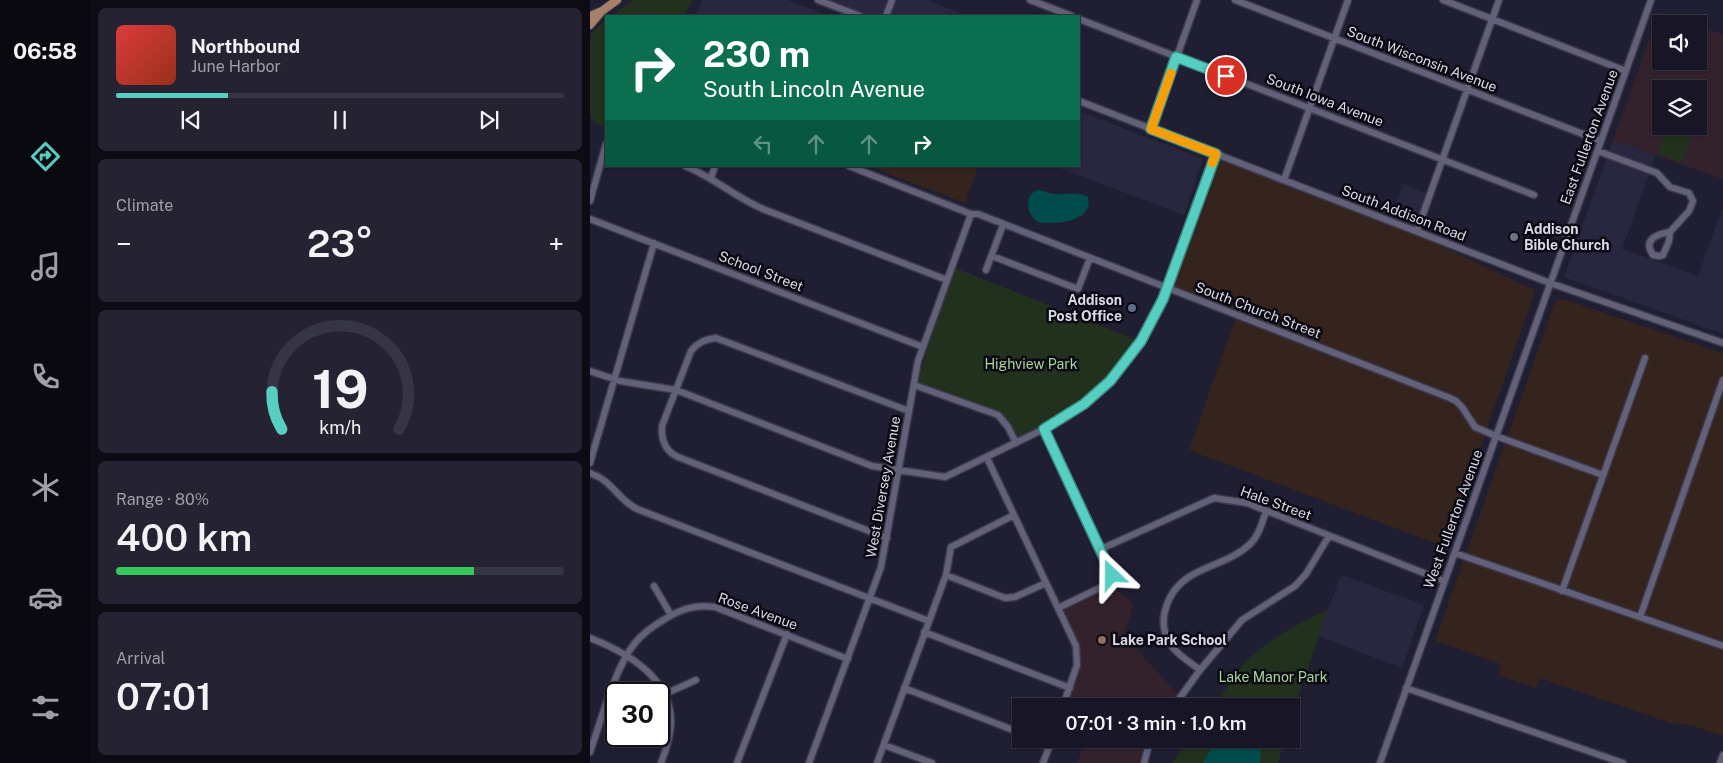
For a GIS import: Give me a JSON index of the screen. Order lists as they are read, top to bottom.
{
  "streets": {
    "street": [
      "South Wisconsin Avenue",
      "South Iowa Avenue",
      "East Fullerton Avenue",
      "South Addison Road",
      "School Street",
      "South Church Street",
      "West Diversey Avenue",
      "Hale Street",
      "West Fullerton Avenue",
      "Rose Avenue"
    ]
  },
  "crossings": [
    ["South Wisconsin Avenue", "East Fullerton Avenue"],
    ["East Fullerton Avenue", "South Addison Road"],
    ["East Fullerton Avenue", "West Fullerton Avenue"],
    ["South Addison Road", "West Fullerton Avenue"],
    ["School Street", "West Diversey Avenue"],
    ["South Church Street", "West Diversey Avenue"],
    ["South Church Street", "West Fullerton Avenue"],
    ["West Diversey Avenue", "Rose Avenue"],
    ["Hale Street", "West Fullerton Avenue"]
  ],
  "parks": ["Highview Park", "Lake Manor Park"],
  "places": ["Addison Bible Church", "Addison Post Office", "Lake Park School"],
  "page": {
    "tabs": "06:58",
    "turn": ["230 m", "South Lincoln Avenue"],
    "song": ["Northbound", "June Harbor"],
    "tile": [
      "Climate",
      ["Range · 80%", "400 km"],
      ["Arrival", "07:01"]
    ],
    "heat": ["−", "23°", "+"],
    "limit": "30",
    "trip": "07:01 · 3 min · 1.0 km",
    "gauge": ["19", "km/h"]
  }
}
